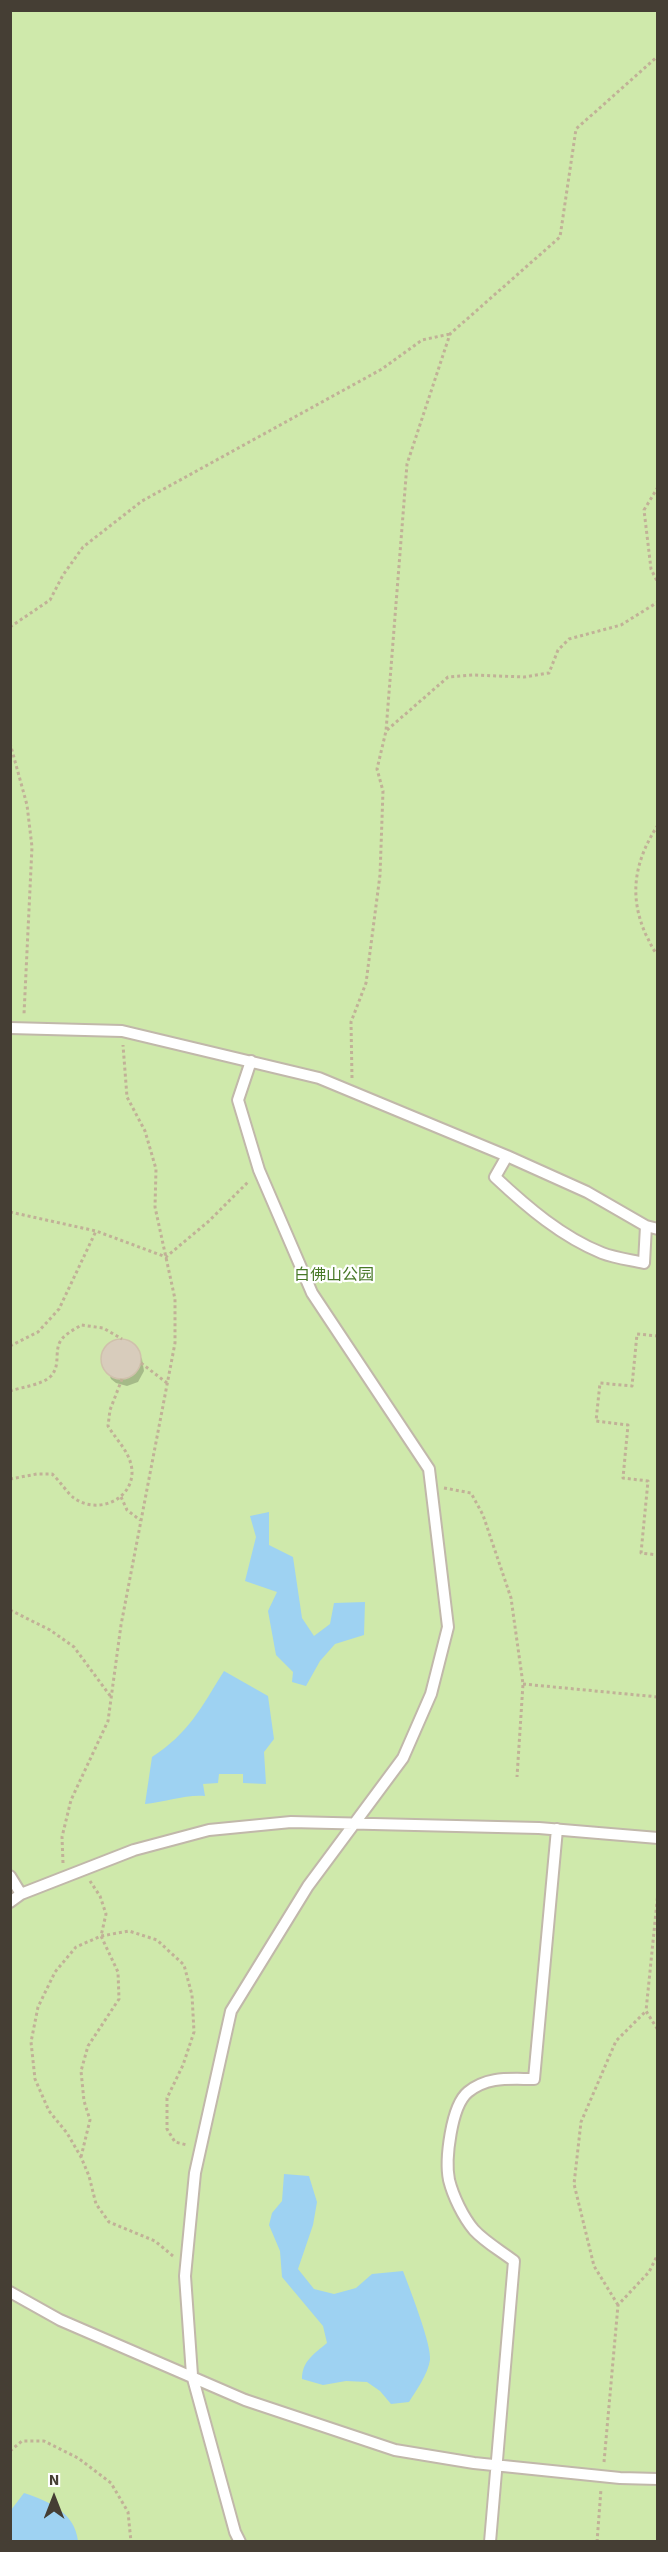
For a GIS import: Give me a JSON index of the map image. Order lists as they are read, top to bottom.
{
  "parks": ["白佛山公园"],
  "north": "top"
}
